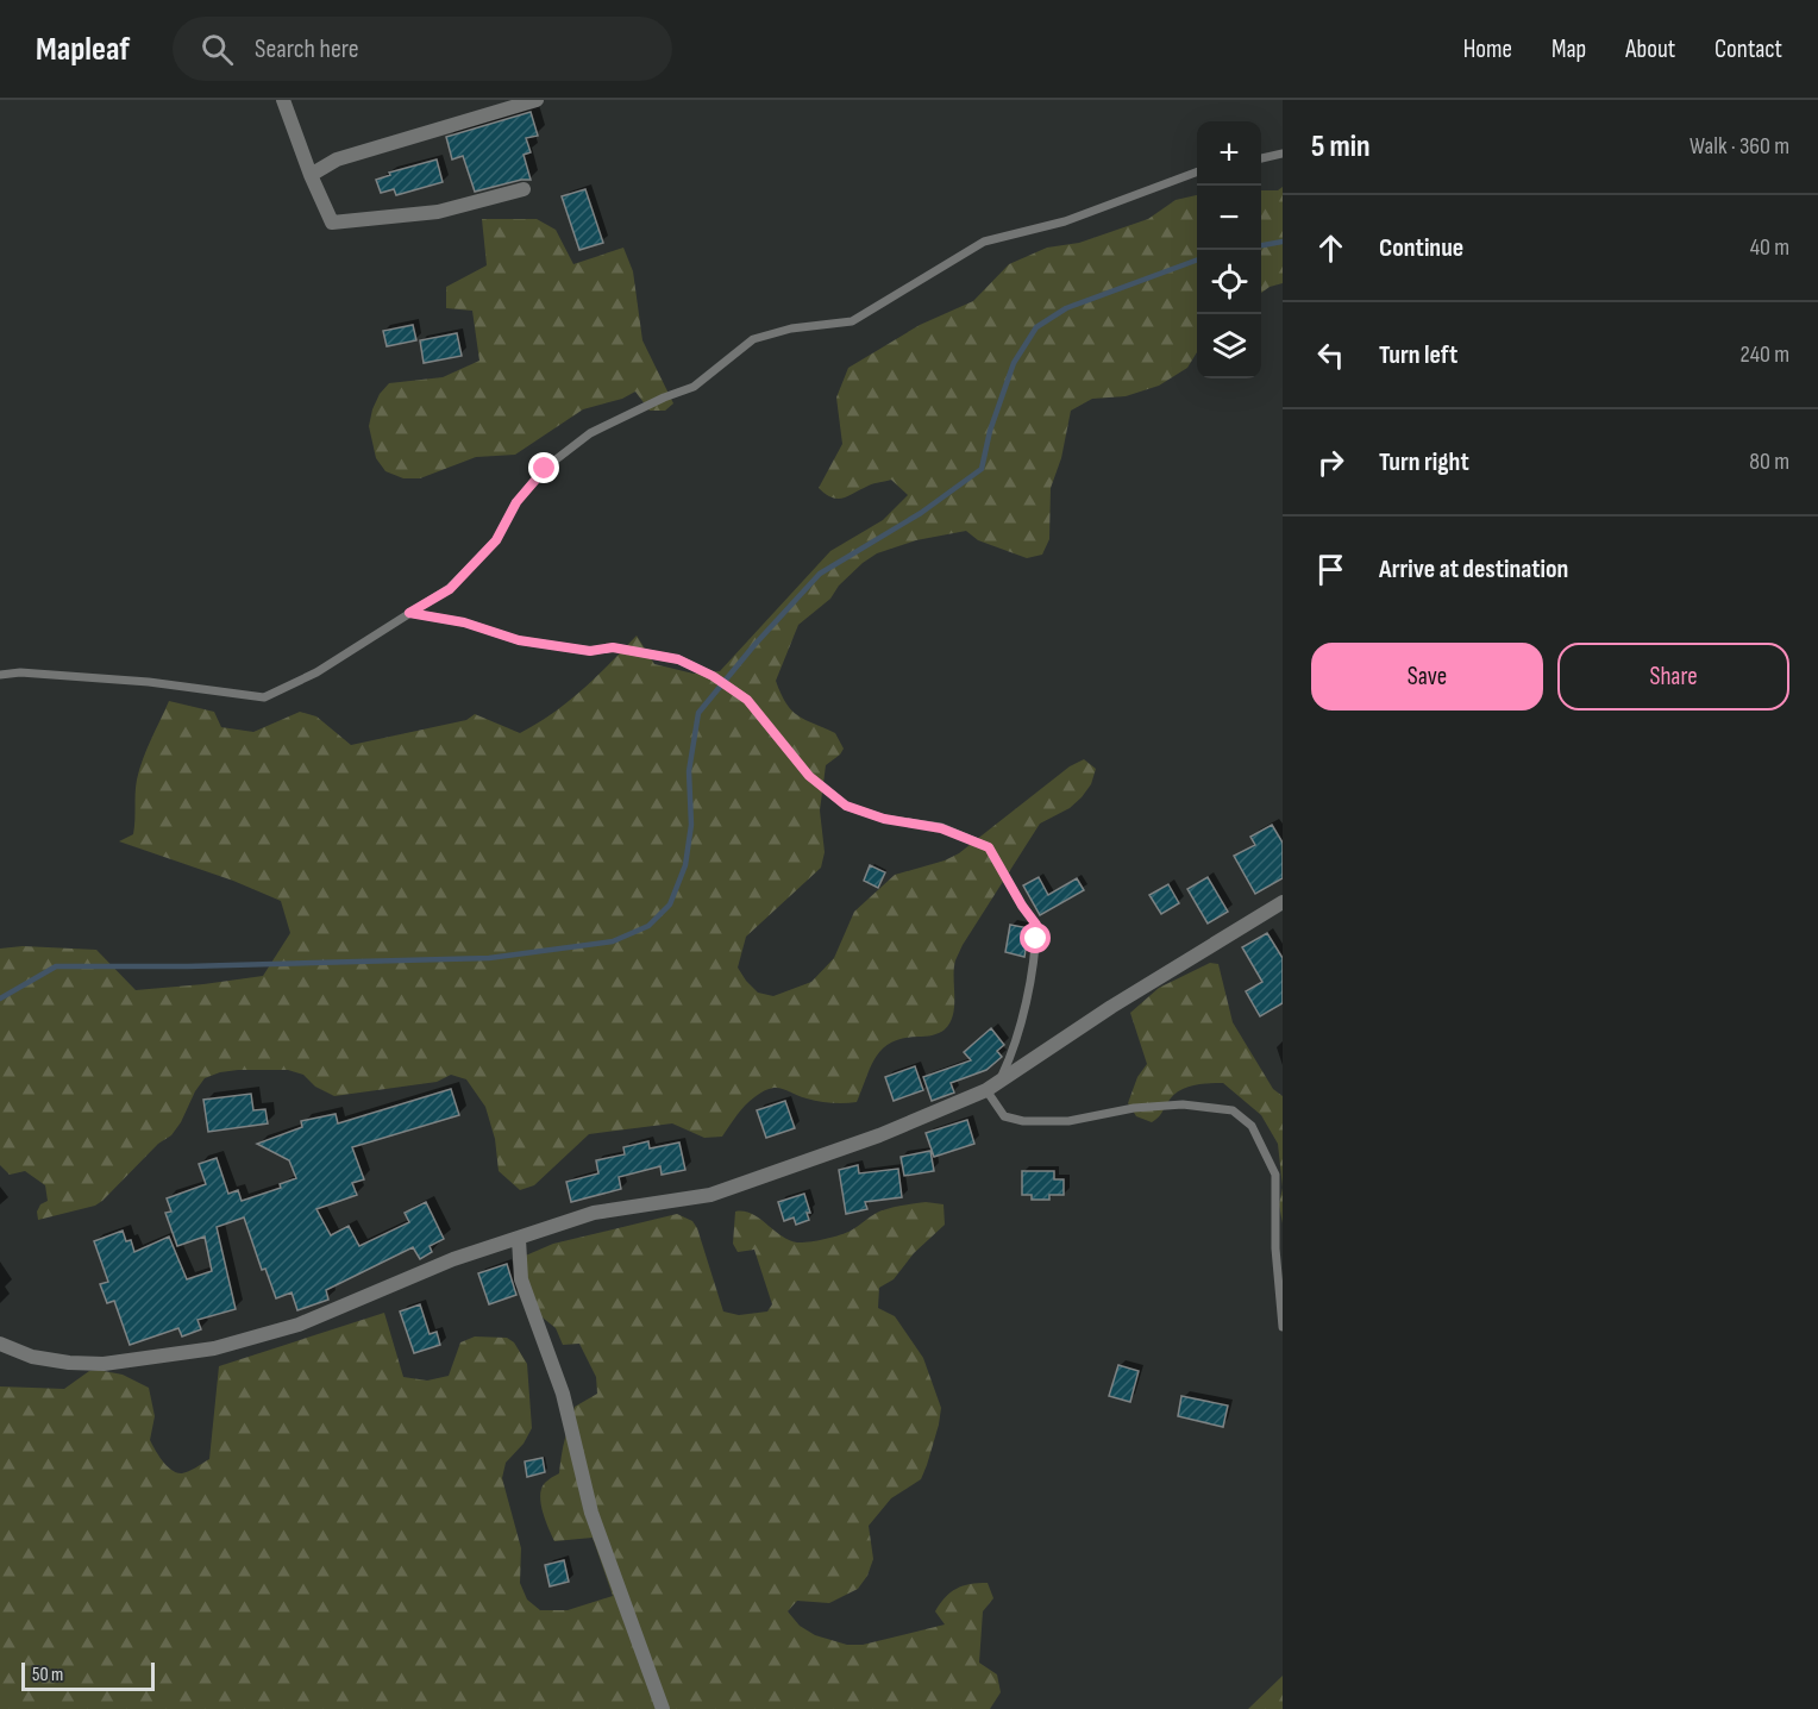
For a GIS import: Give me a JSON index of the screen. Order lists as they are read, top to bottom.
{
  "scale_bar": "50 m",
  "page": {
    "header": "Mapleaf",
    "search": "Search here",
    "nav": [
      "Home",
      "Map",
      "About",
      "Contact"
    ],
    "heading": ["5 min", "Walk · 360 m"],
    "map_buttons": ["+", "−"],
    "list": [
      ["Continue", "40 m"],
      ["Turn left", "240 m"],
      ["Turn right", "80 m"],
      "Arrive at destination"
    ],
    "buttons": ["Save", "Share"],
    "scale": "50 m"
  }
}
